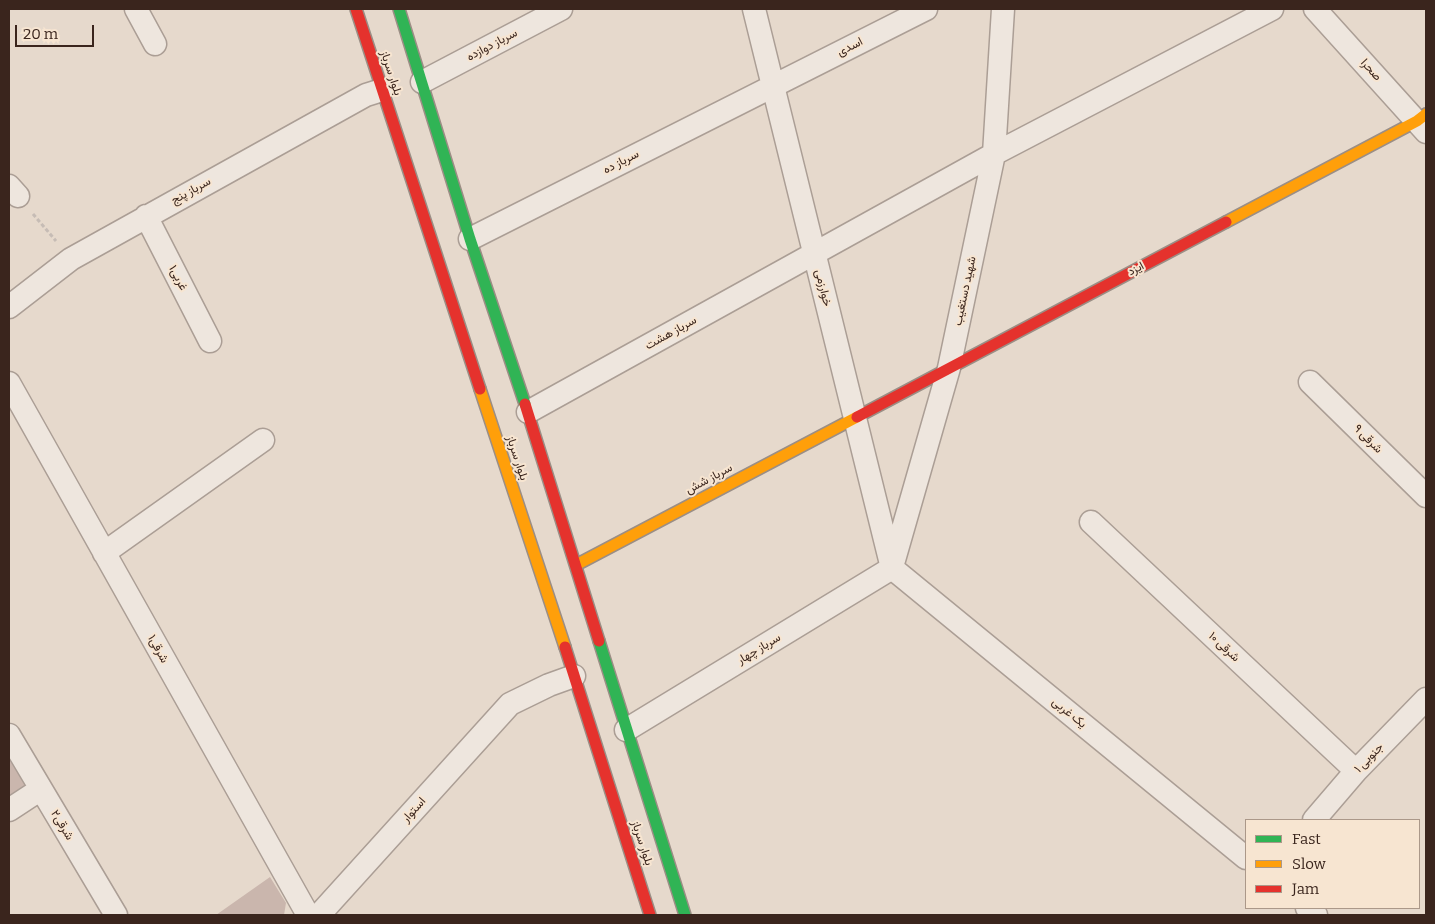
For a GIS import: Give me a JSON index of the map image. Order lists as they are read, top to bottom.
{
  "streets": {
    "main road": ["بلوار سرباز", "ایزد", "سرباز شش"],
    "street": [
      "سرباز دوازده",
      "اسدی",
      "صحرا",
      "سرباز ده",
      "سرباز پنج",
      "غربی۱",
      "خوارزمی",
      "شهید دستغیب",
      "سرباز هشت",
      "شرقی ۹",
      "شرقی ۱۰",
      "شرقی۱",
      "سرباز چهار",
      "یک غربی",
      "جنوبی ۱",
      "استوار",
      "شرقی۲"
    ]
  },
  "crossings": [
    ["سرباز دوازده", "بلوار سرباز"],
    ["اسدی", "سرباز ده"],
    ["اسدی", "خوارزمی"],
    ["صحرا", "ایزد"],
    ["بلوار سرباز", "سرباز ده"],
    ["بلوار سرباز", "سرباز پنج"],
    ["بلوار سرباز", "سرباز هشت"],
    ["بلوار سرباز", "سرباز شش"],
    ["بلوار سرباز", "سرباز چهار"],
    ["بلوار سرباز", "استوار"],
    ["سرباز ده", "خوارزمی"],
    ["سرباز پنج", "غربی۱"],
    ["ایزد", "خوارزمی"],
    ["ایزد", "شهید دستغیب"],
    ["ایزد", "سرباز شش"],
    ["خوارزمی", "شهید دستغیب"],
    ["خوارزمی", "سرباز هشت"],
    ["خوارزمی", "سرباز شش"],
    ["خوارزمی", "سرباز چهار"],
    ["خوارزمی", "یک غربی"],
    ["شهید دستغیب", "سرباز چهار"],
    ["شهید دستغیب", "یک غربی"],
    ["شرقی ۱۰", "جنوبی ۱"],
    ["سرباز چهار", "یک غربی"]
  ],
  "legend": ["Fast", "Slow", "Jam"],
  "scale_bar": "20 m"
}
